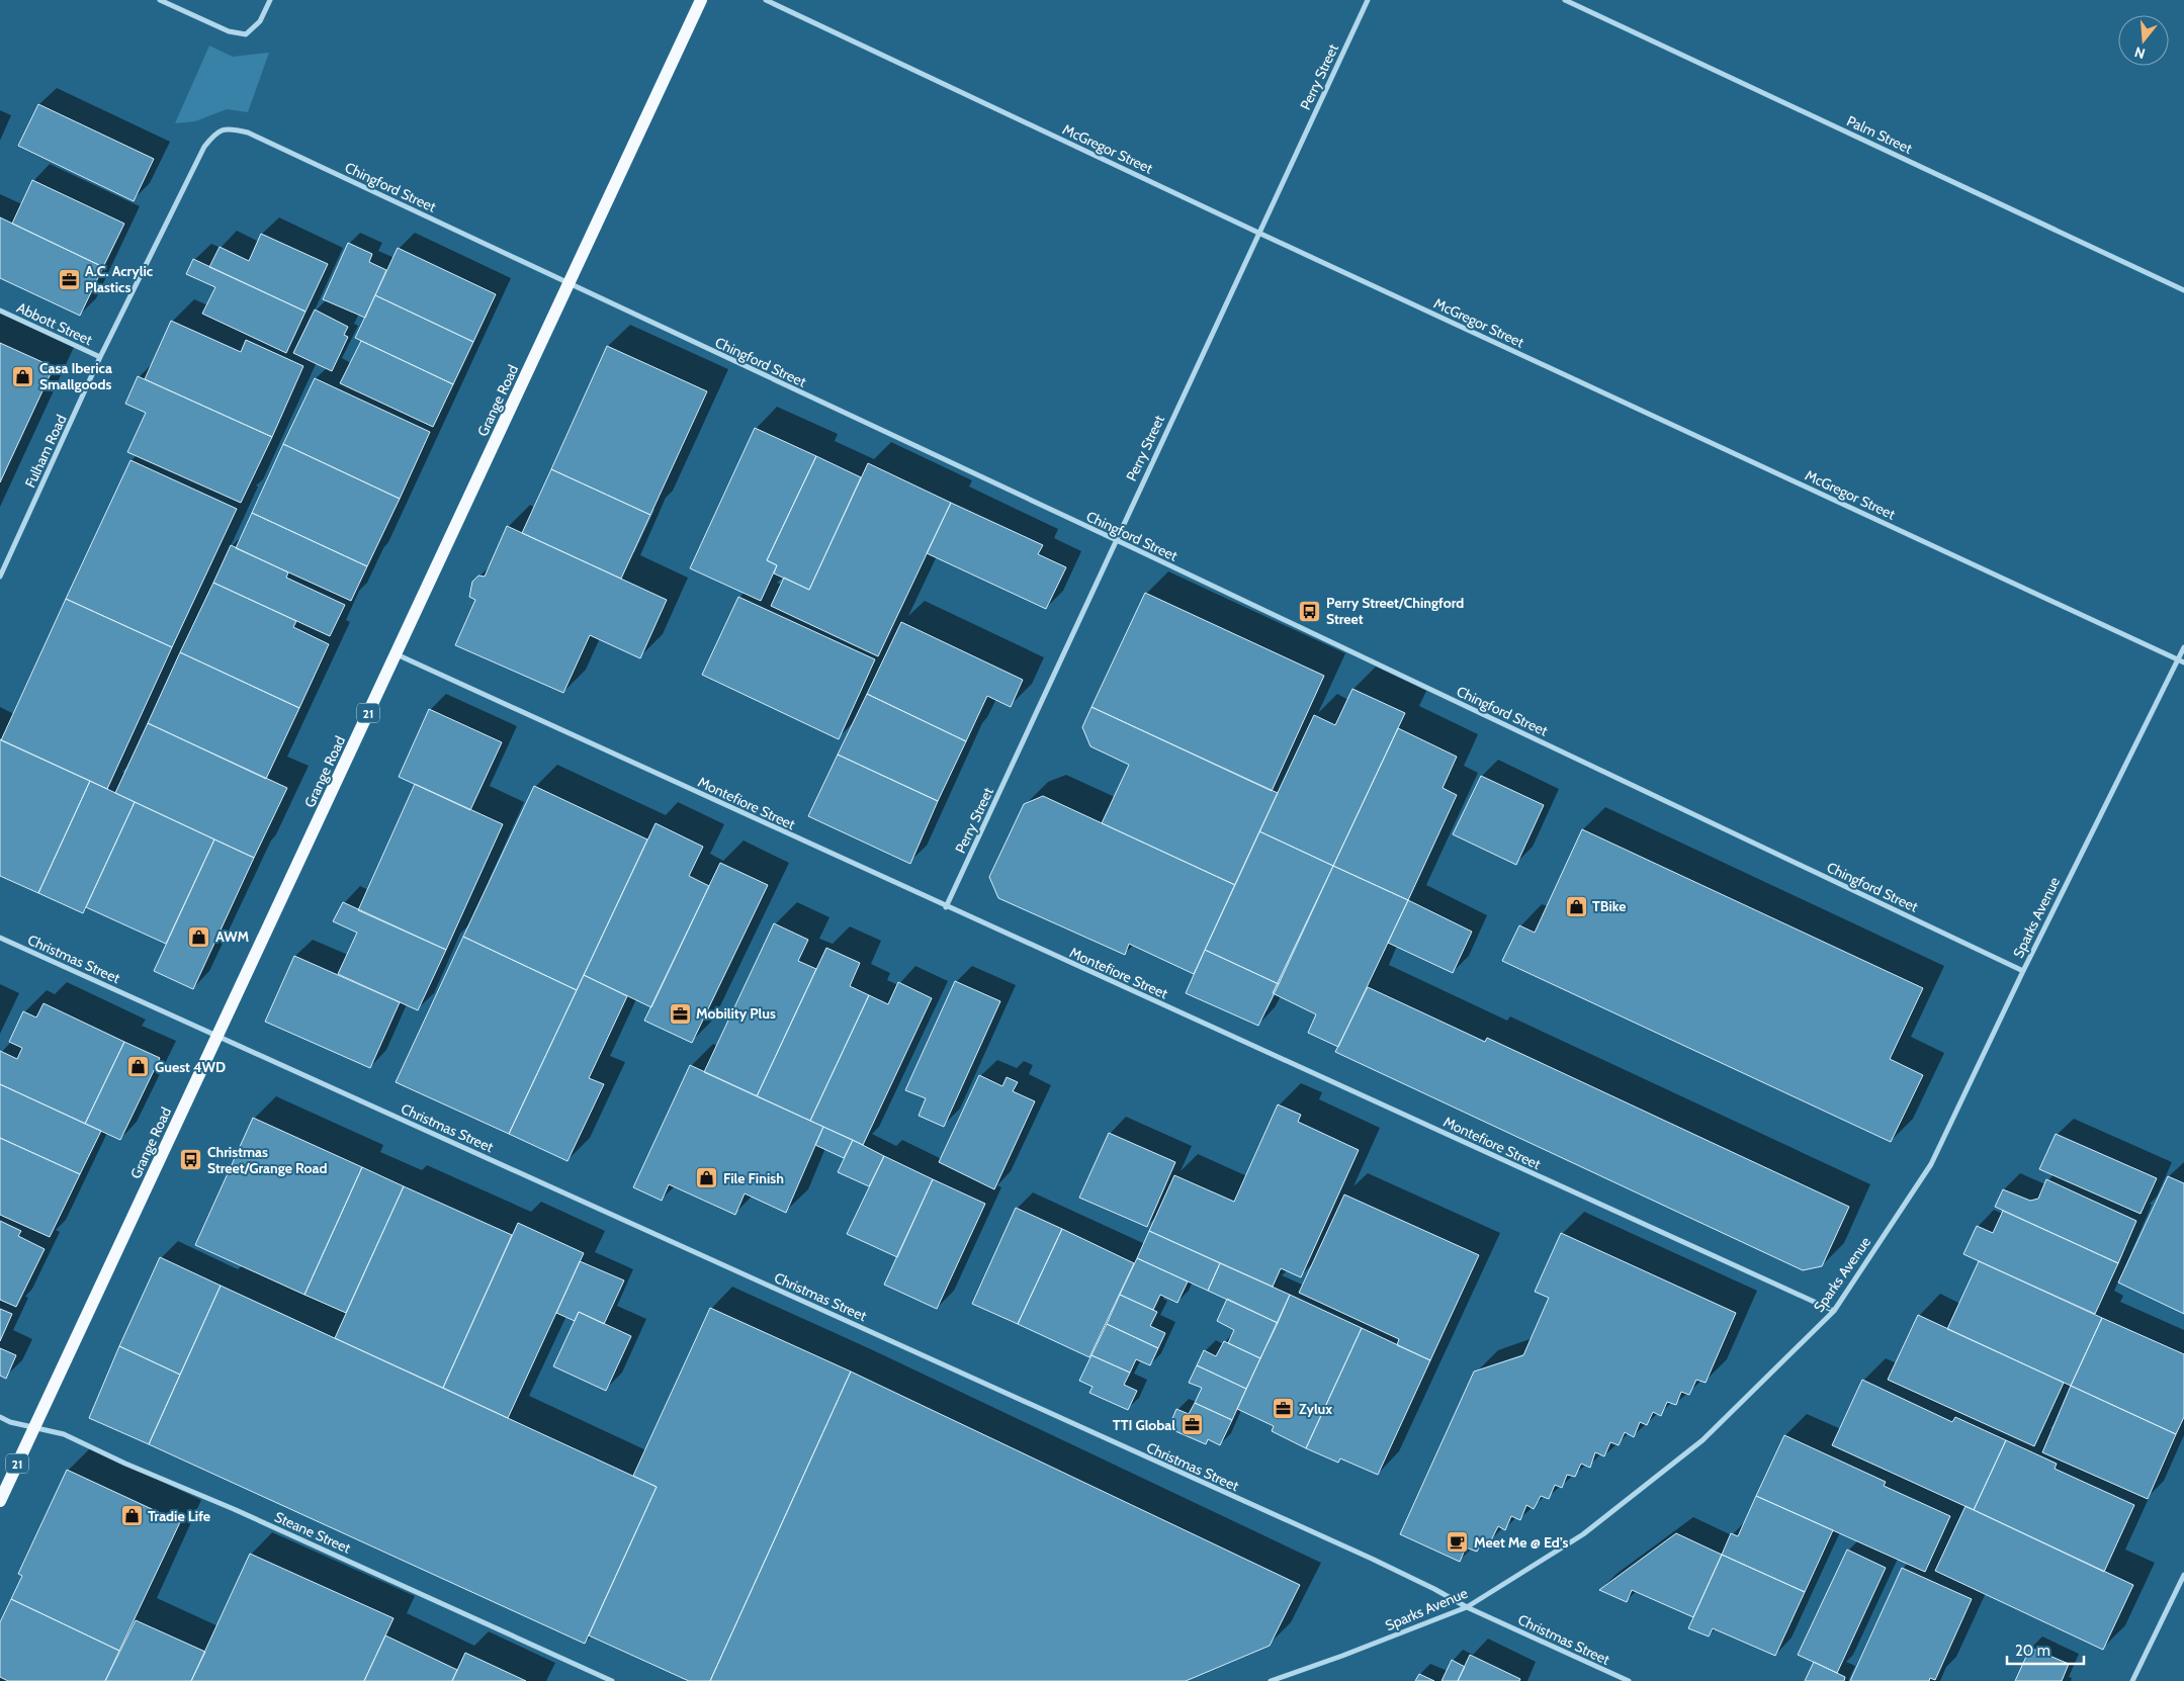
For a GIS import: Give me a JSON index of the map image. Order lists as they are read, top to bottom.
{
  "streets": {
    "main road": ["Grange Road", "21"],
    "street": [
      "Perry Street",
      "Palm Street",
      "McGregor Street",
      "Chingford Street",
      "Abbott Street",
      "Fulham Road",
      "Montefiore Street",
      "Sparks Avenue",
      "Christmas Street",
      "Steane Street"
    ]
  },
  "crossings": [
    ["Perry Street", "McGregor Street"],
    ["Perry Street", "Chingford Street"],
    ["Perry Street", "Montefiore Street"],
    ["McGregor Street", "Sparks Avenue"],
    ["Chingford Street", "Grange Road"],
    ["Chingford Street", "Fulham Road"],
    ["Chingford Street", "Sparks Avenue"],
    ["Abbott Street", "Fulham Road"],
    ["Grange Road", "Montefiore Street"],
    ["Grange Road", "Christmas Street"],
    ["Grange Road", "Steane Street"],
    ["Montefiore Street", "Sparks Avenue"],
    ["Sparks Avenue", "Christmas Street"]
  ],
  "places": {
    "office": [
      "A.C. Acrylic Plastics",
      "Mobility Plus",
      "Zylux",
      "TTI Global"
    ],
    "shop": [
      "Casa Iberica Smallgoods",
      "TBike",
      "AWM",
      "Guest 4WD",
      "File Finish",
      "Tradie Life"
    ],
    "bus stop": ["Perry Street/Chingford Street", "Christmas Street/Grange Road"],
    "cafe": ["Meet Me @ Ed’s"]
  },
  "scale_bar": "20 m",
  "north": "bottom"
}
